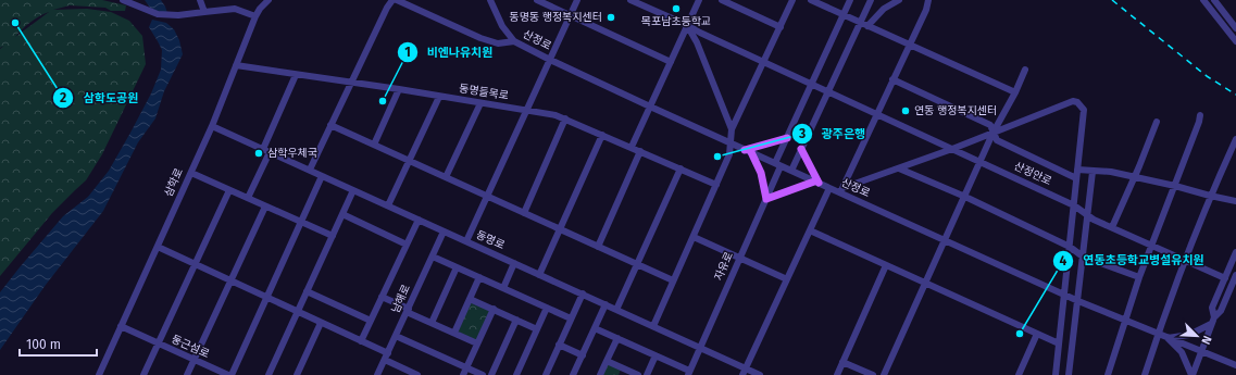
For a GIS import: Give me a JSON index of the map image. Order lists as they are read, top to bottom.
{
  "streets": {
    "street": [
      "산정로",
      "동명들목로",
      "산정안로",
      "삼학로",
      "동명로",
      "자유로",
      "남해로",
      "둥근섬로"
    ]
  },
  "crossings": [
    ["산정로", "자유로"],
    ["동명들목로", "삼학로"],
    ["산정안로", "자유로"],
    ["삼학로", "동명로"],
    ["삼학로", "둥근섬로"],
    ["동명로", "자유로"],
    ["동명로", "남해로"]
  ],
  "places": [
    "목포남초등학교",
    "동명동 행정복지센터",
    "삼학도공원",
    "비엔나유치원",
    "연동 행정복지센터",
    "삼학우체국",
    "광주은행",
    "연동초등학교병설유치원"
  ],
  "scale_bar": "100 m",
  "north": "bottom right"
}
